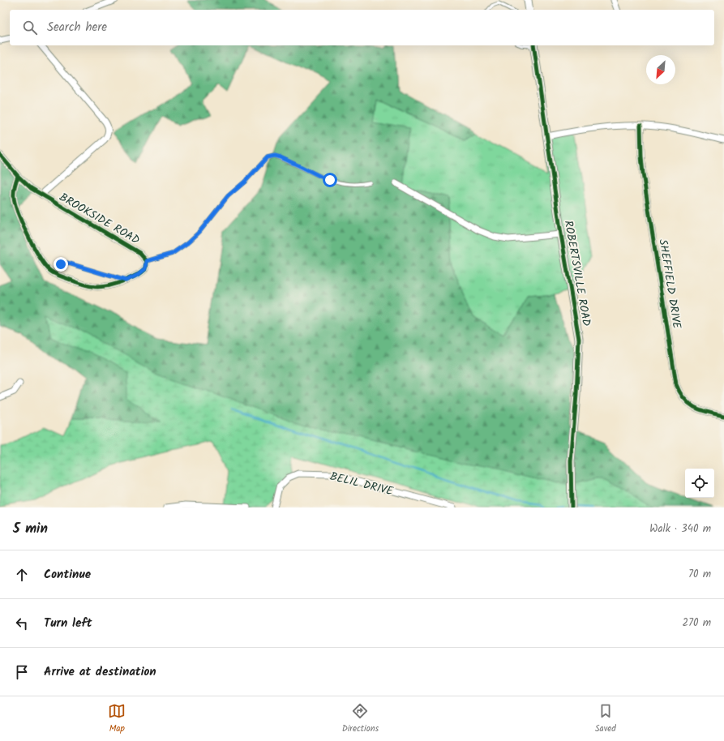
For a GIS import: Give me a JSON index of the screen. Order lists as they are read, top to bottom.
{
  "streets": {
    "street": [
      "BROOKSIDE ROAD",
      "ROBERTSVILLE ROAD",
      "SHEFFIELD DRIVE",
      "BELIL DRIVE"
    ]
  },
  "north": "bottom left",
  "page": {
    "search": "Search here",
    "heading": ["5 min", "Walk · 340 m"],
    "list": [
      ["Continue", "70 m"],
      ["Turn left", "270 m"],
      "Arrive at destination"
    ],
    "nav": ["Map", "Directions", "Saved"]
  }
}
